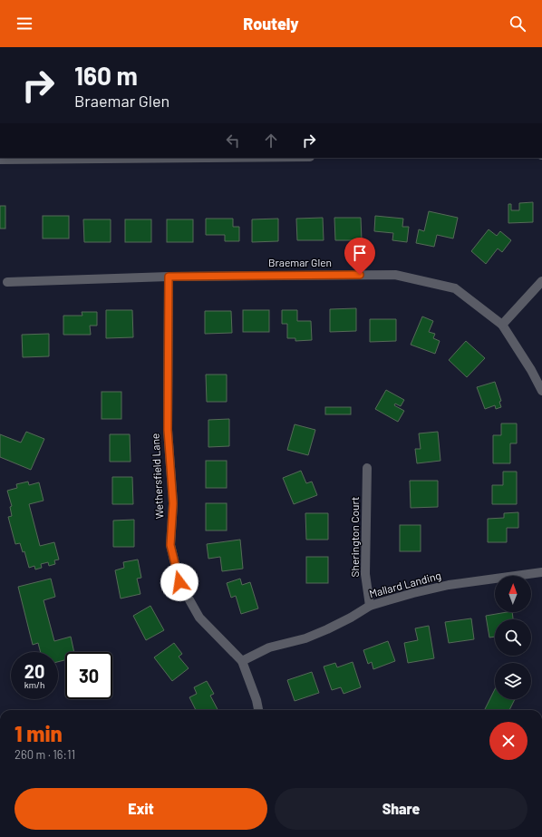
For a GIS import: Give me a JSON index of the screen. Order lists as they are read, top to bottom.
{
  "streets": {
    "street": [
      "Braemar Glen",
      "Wethersfield Lane",
      "Sherington Court",
      "Mallard Landing"
    ]
  },
  "crossings": [
    ["Braemar Glen", "Wethersfield Lane"],
    ["Wethersfield Lane", "Mallard Landing"],
    ["Sherington Court", "Mallard Landing"]
  ],
  "north": "top",
  "page": {
    "header": "Routely",
    "turn": ["160 m", "Braemar Glen"],
    "speed": "20 km/h",
    "limit": "30",
    "heading": ["1 min", "260 m · 16:11"],
    "buttons": ["Exit", "Share"]
  }
}
